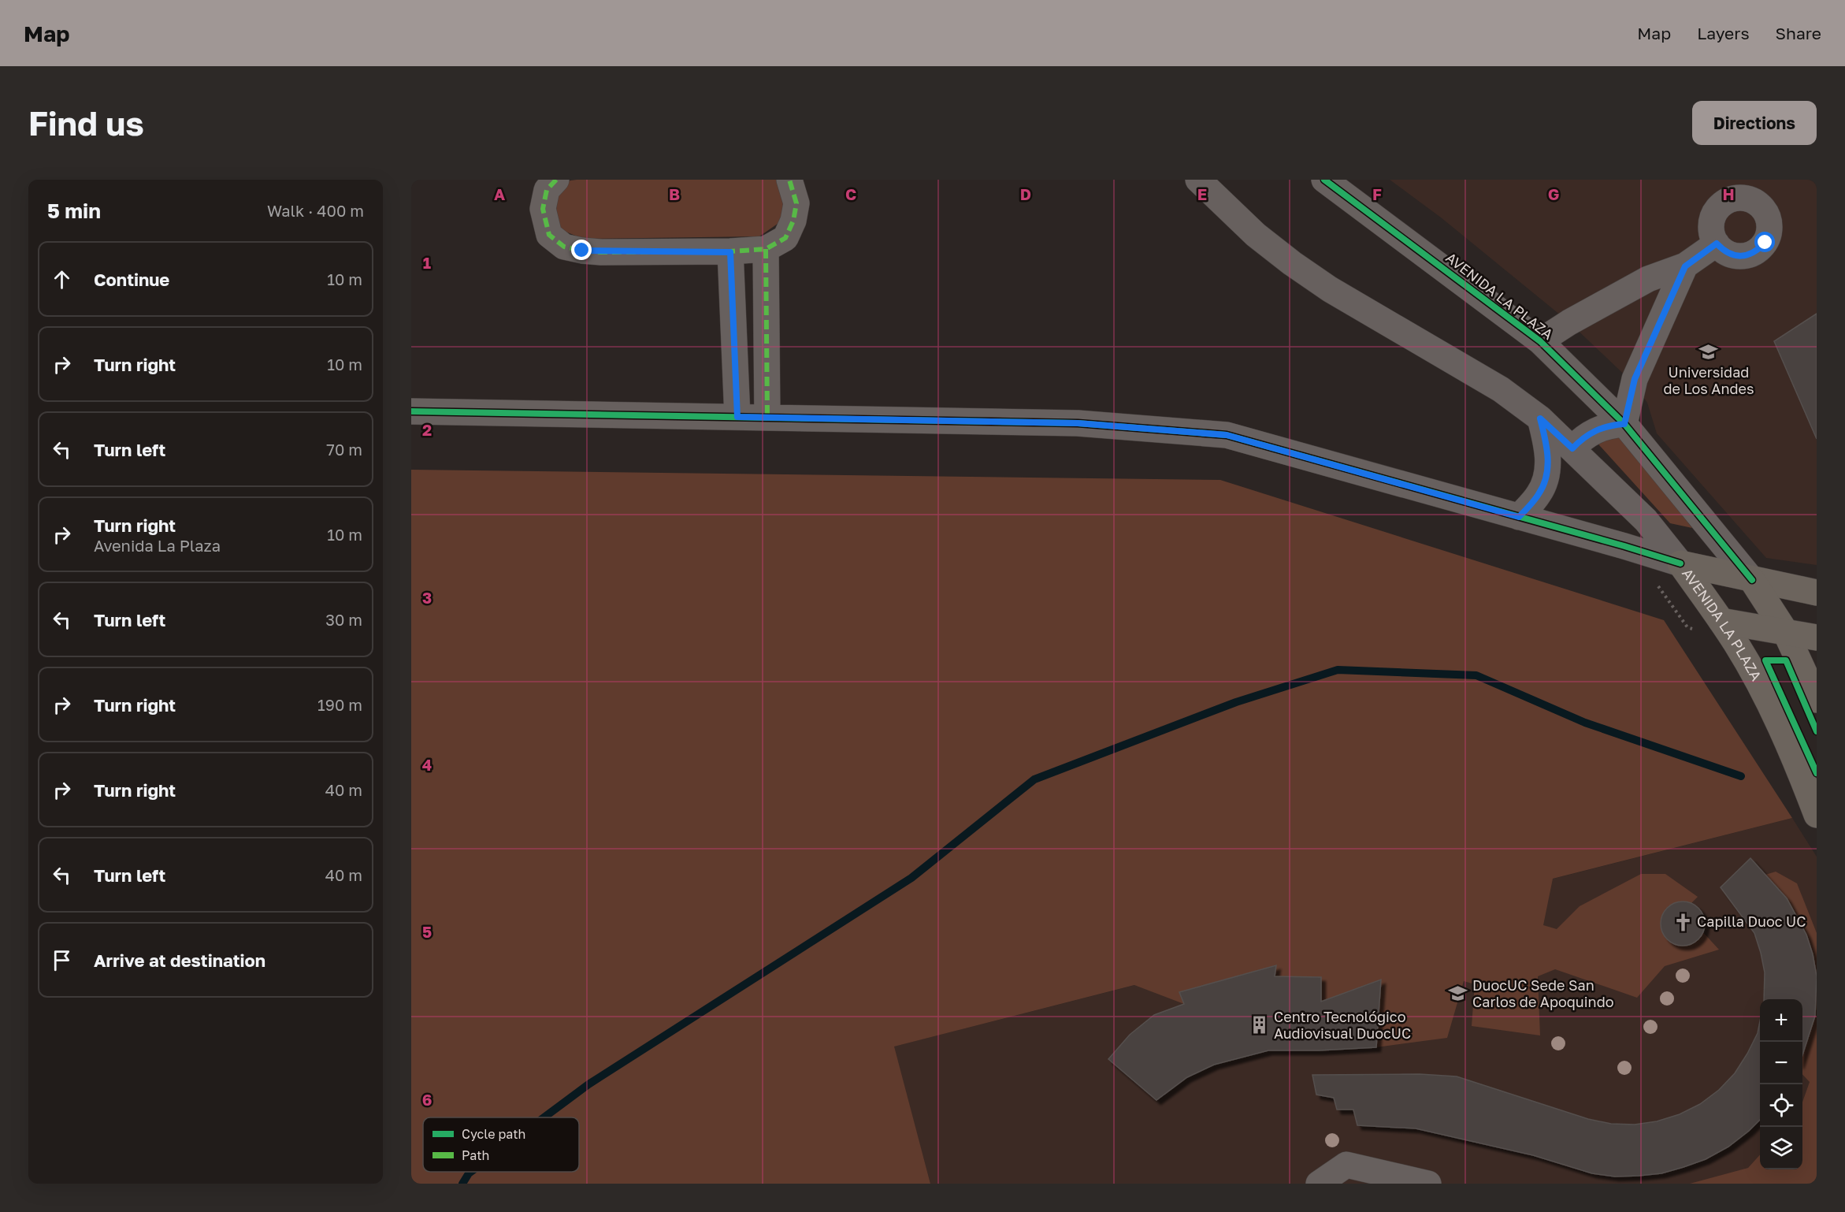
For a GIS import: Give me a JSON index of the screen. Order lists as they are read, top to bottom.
{
  "streets": {
    "main road": ["AVENIDA LA PLAZA"]
  },
  "places": {
    "school or university": ["Universidad de Los Andes", "DuocUC Sede San Carlos de Apoquindo"],
    "church": ["Capilla Duoc UC"],
    "building": ["Centro Tecnológico Audiovisual DuocUC"]
  },
  "legend": ["Cycle path", "Path"],
  "page": {
    "header": "Map",
    "nav": ["Map", "Layers", "Share"],
    "buttons": "Directions",
    "title": "Find us",
    "heading": ["5 min", "Walk · 400 m"],
    "list": [
      ["Continue", "10 m"],
      ["Turn right", "10 m"],
      ["Turn left", "70 m"],
      ["Turn right", "Avenida La Plaza", "10 m"],
      ["Turn left", "30 m"],
      ["Turn right", "190 m"],
      ["Turn right", "40 m"],
      ["Turn left", "40 m"],
      "Arrive at destination"
    ],
    "map_buttons": ["+", "−"]
  },
  "grid": {
    "columns": [
      "A",
      "B",
      "C",
      "D",
      "E",
      "F",
      "G",
      "H"
    ],
    "rows": [
      "1",
      "2",
      "3",
      "4",
      "5",
      "6"
    ]
  }
}
